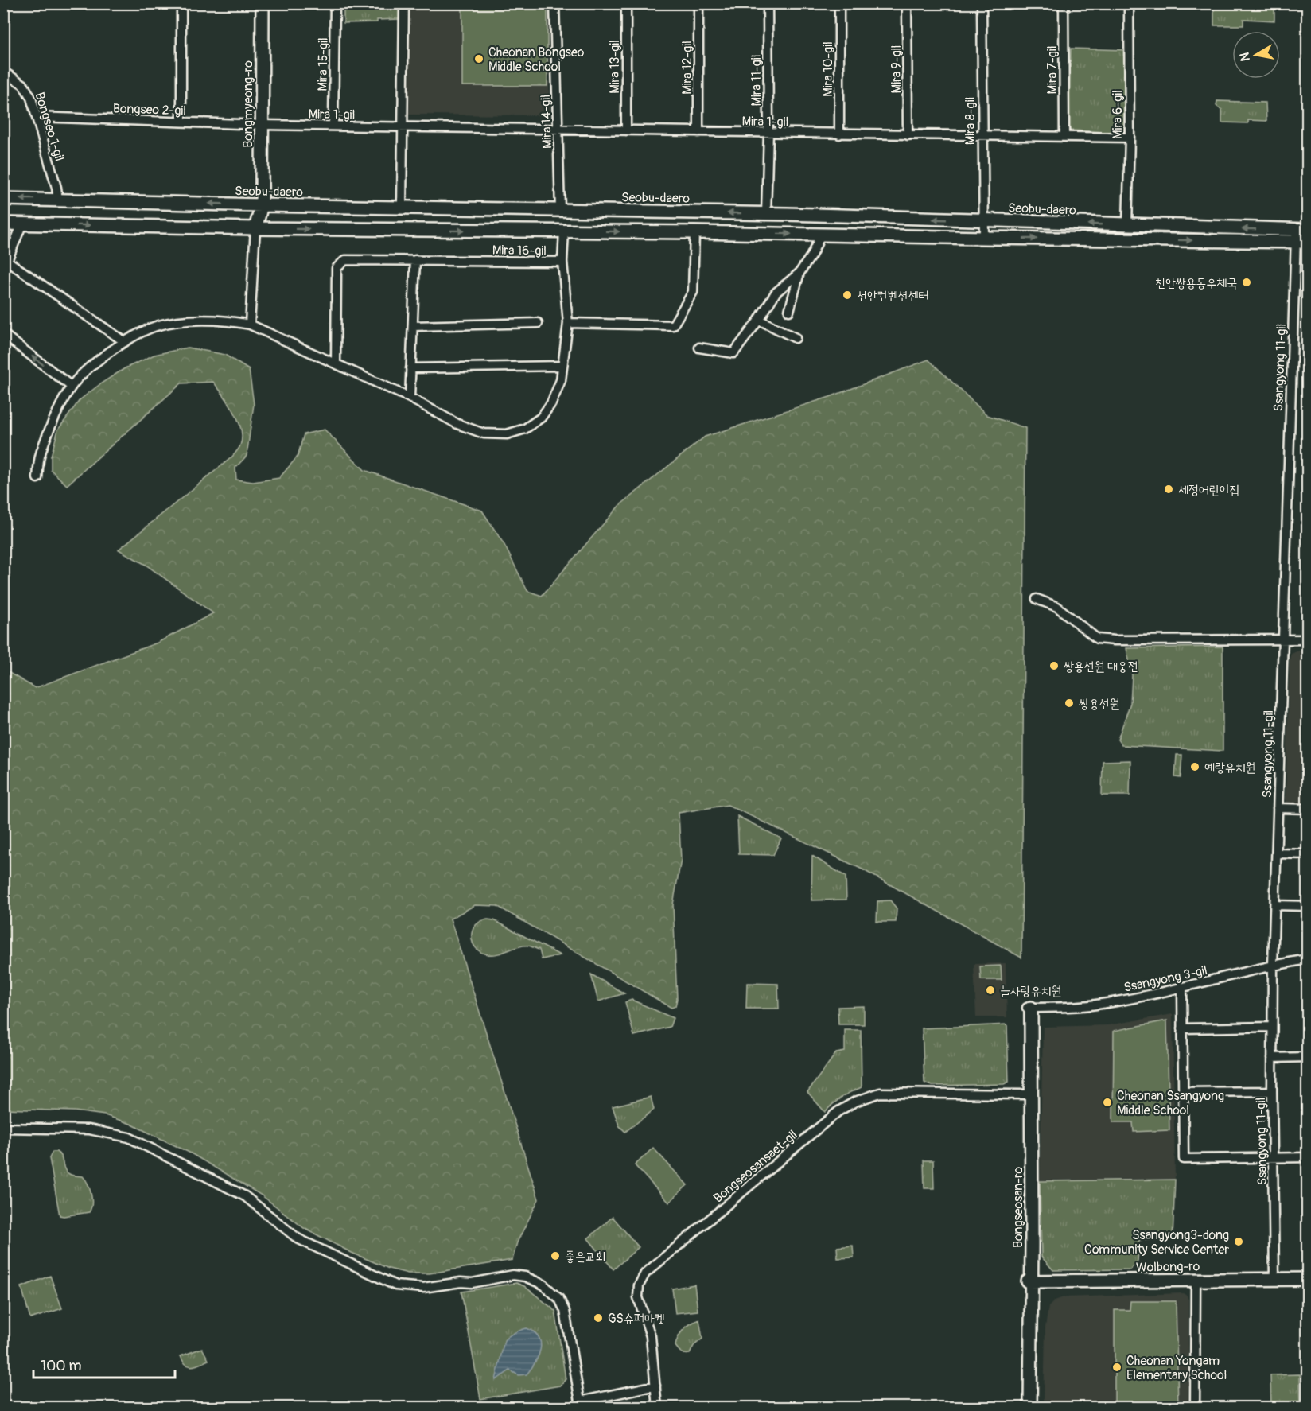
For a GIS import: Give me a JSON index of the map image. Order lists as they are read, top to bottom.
{
  "streets": {
    "main road": [
      "Bongmyeong-ro",
      "Seobu-daero",
      "Bongseosan-ro",
      "Wolbong-ro"
    ],
    "street": [
      "Mira 15-gil",
      "Mira 13-gil",
      "Mira 12-gil",
      "Mira 10-gil",
      "Mira 9-gil",
      "Mira 7-gil",
      "Mira 11-gil",
      "Bongseo 2-gil",
      "Mira 1-gil",
      "Mira 6-gil",
      "Mira 8-gil",
      "Mira 14-gil",
      "Bongseo 1-gil",
      "Mira 16-gil",
      "Ssangyong 11-gil",
      "Ssangyong 3-gil",
      "Bongseosansaet-gil"
    ]
  },
  "crossings": [
    ["Mira 15-gil", "Mira 1-gil"],
    ["Mira 13-gil", "Mira 1-gil"],
    ["Mira 12-gil", "Mira 1-gil"],
    ["Mira 10-gil", "Mira 1-gil"],
    ["Mira 9-gil", "Mira 1-gil"],
    ["Mira 7-gil", "Mira 1-gil"],
    ["Mira 11-gil", "Mira 1-gil"],
    ["Mira 11-gil", "Seobu-daero"],
    ["Bongmyeong-ro", "Bongseo 2-gil"],
    ["Bongmyeong-ro", "Mira 1-gil"],
    ["Bongmyeong-ro", "Seobu-daero"],
    ["Bongseo 2-gil", "Mira 1-gil"],
    ["Bongseo 2-gil", "Bongseo 1-gil"],
    ["Mira 1-gil", "Mira 6-gil"],
    ["Mira 1-gil", "Mira 8-gil"],
    ["Mira 1-gil", "Mira 14-gil"],
    ["Mira 6-gil", "Seobu-daero"],
    ["Mira 8-gil", "Seobu-daero"],
    ["Mira 14-gil", "Seobu-daero"],
    ["Bongseo 1-gil", "Seobu-daero"],
    ["Seobu-daero", "Ssangyong 11-gil"],
    ["Ssangyong 11-gil", "Ssangyong 3-gil"],
    ["Ssangyong 11-gil", "Wolbong-ro"],
    ["Ssangyong 3-gil", "Bongseosan-ro"],
    ["Bongseosansaet-gil", "Bongseosan-ro"],
    ["Bongseosan-ro", "Wolbong-ro"]
  ],
  "places": [
    "Cheonan Bongseo Middle School",
    "천안쌍용동우체국",
    "천안컨벤션센터",
    "세정어린이집",
    "쌍용선원 대웅전",
    "쌍용선원",
    "예랑유치원",
    "늘사랑유치원",
    "Cheonan Ssangyong Middle School",
    "Ssangyong3-dong Community Service Center",
    "좋은교회",
    "GS슈퍼마켓",
    "Cheonan Yongam Elementary School"
  ],
  "scale_bar": "100 m",
  "north": "left"
}
